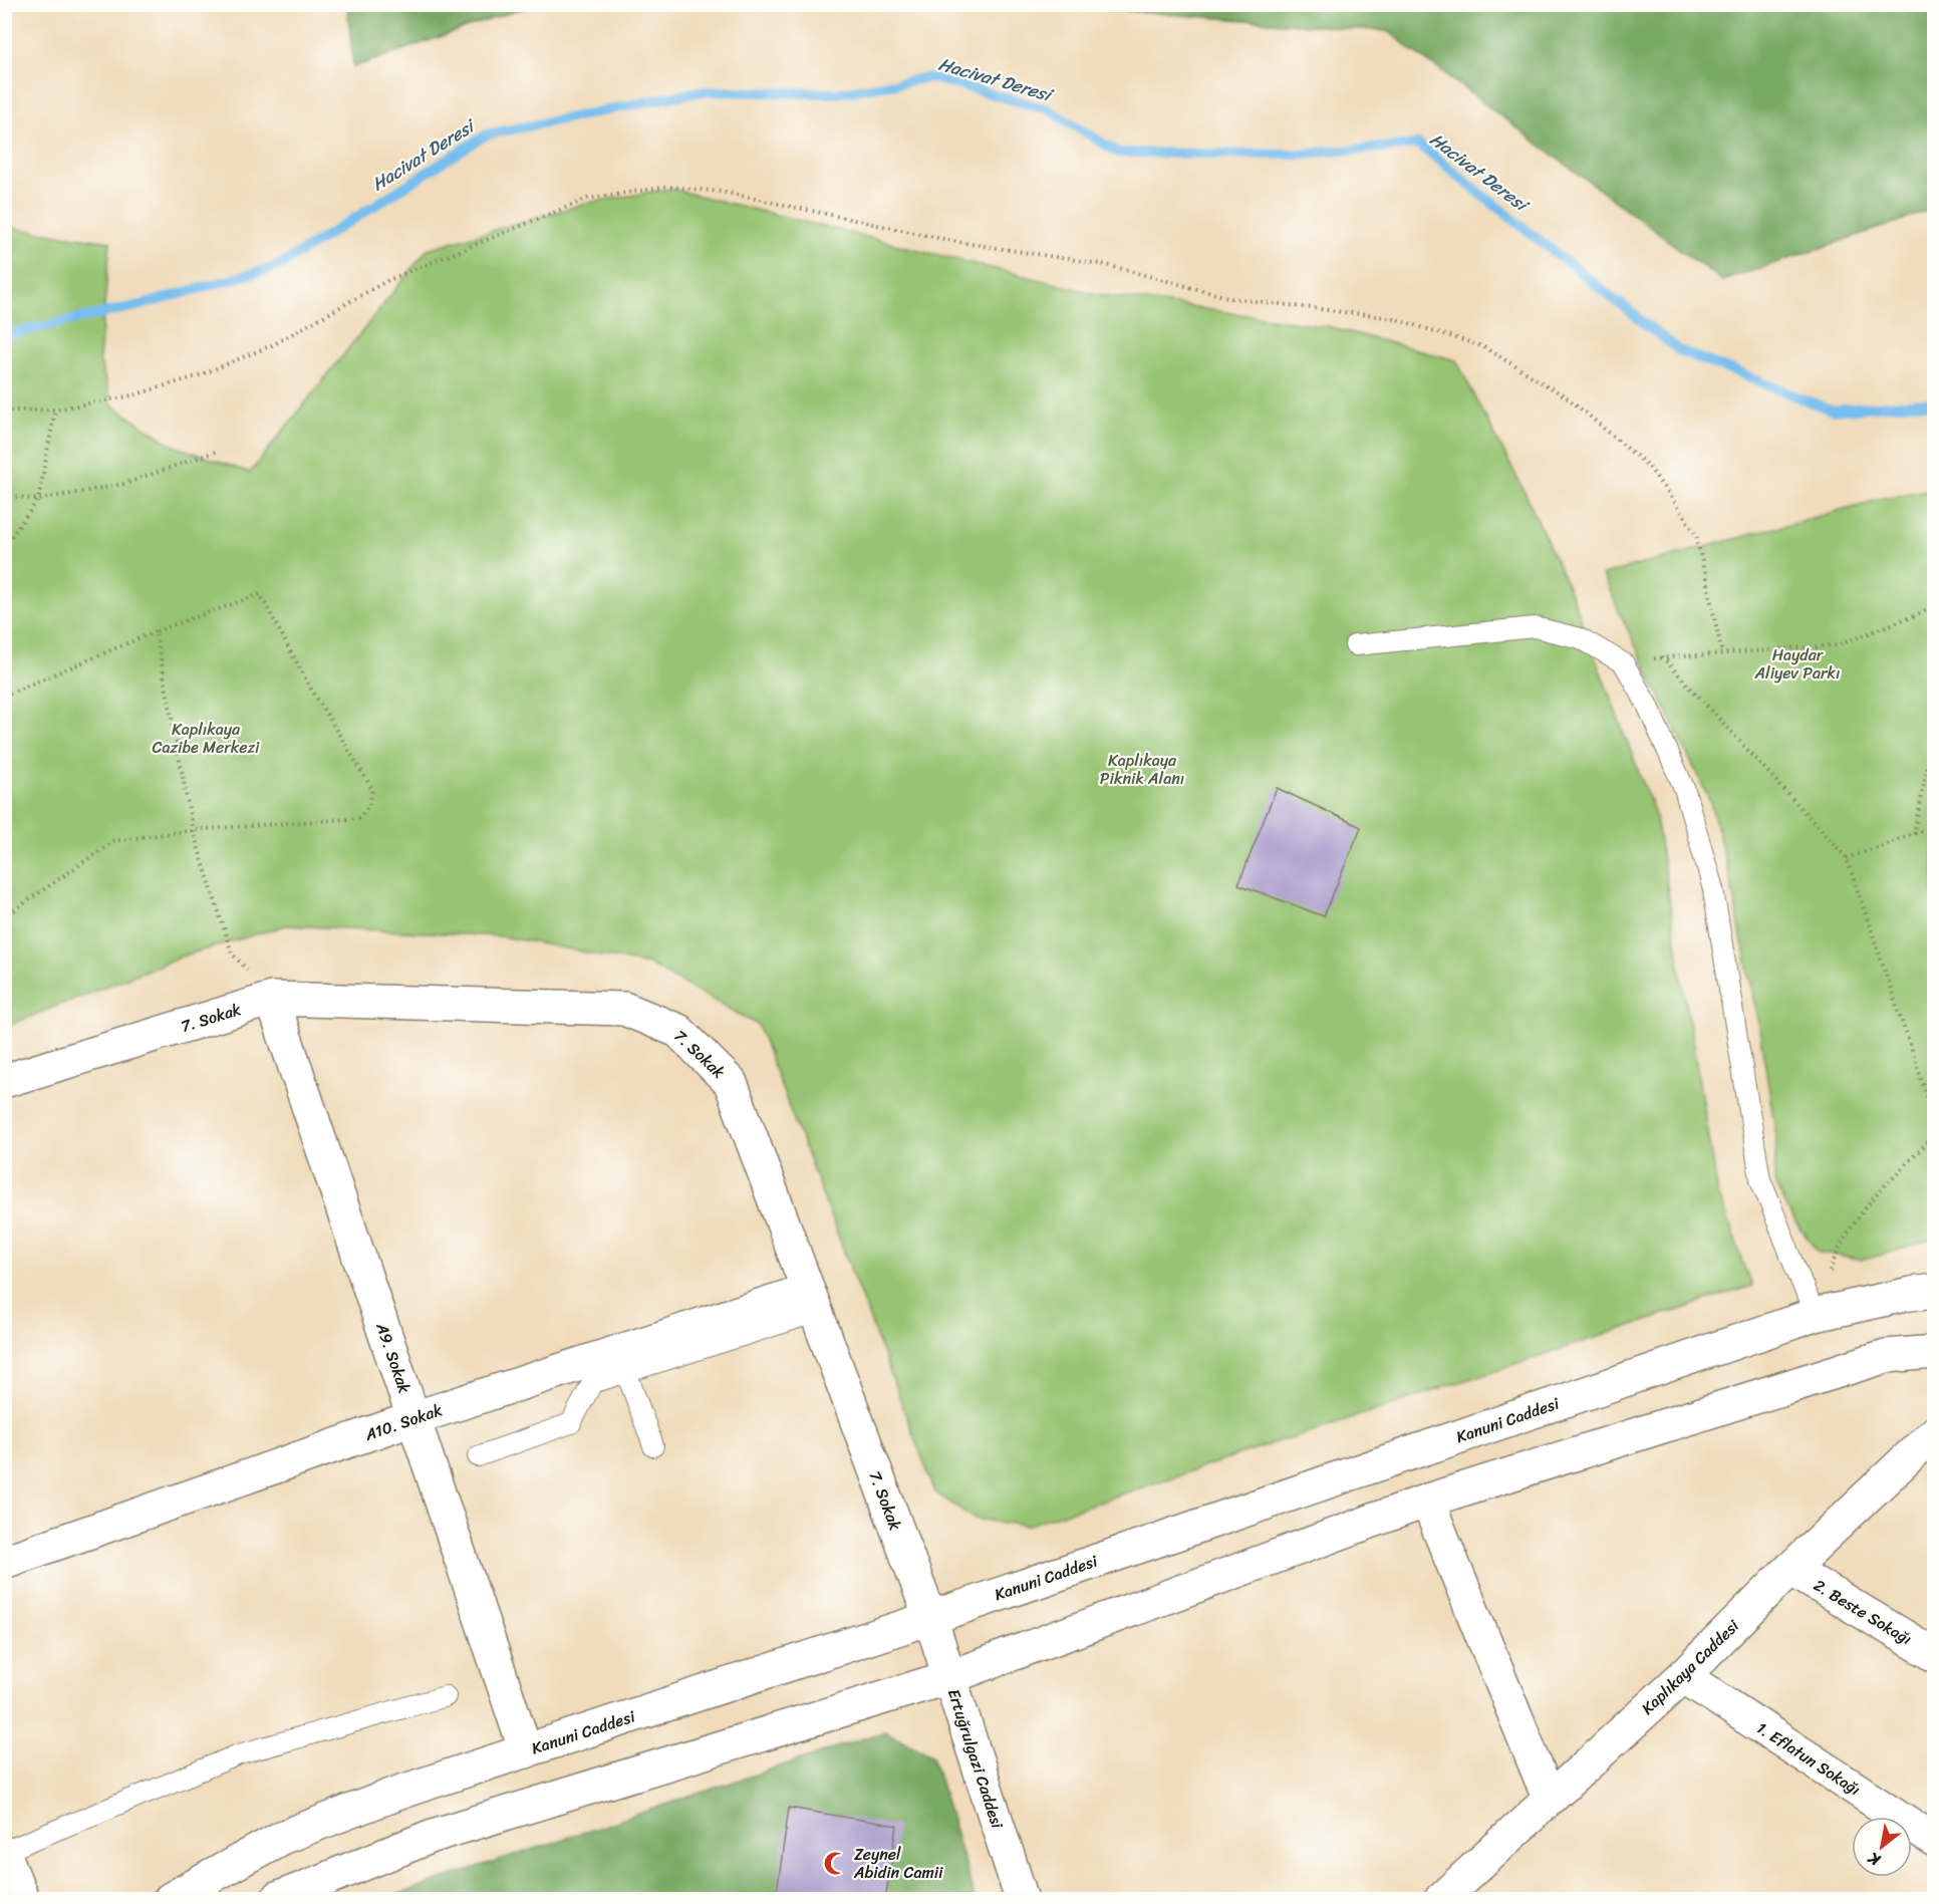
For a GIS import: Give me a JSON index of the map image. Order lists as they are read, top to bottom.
{
  "streets": {
    "main road": [
      "7. Sokak",
      "A9. Sokak",
      "Kanuni Caddesi",
      "A10. Sokak",
      "2. Beste Sokağı",
      "Kaplıkaya Caddesi",
      "Ertuğrulgazi Caddesi",
      "1. Eflatun Sokağı"
    ]
  },
  "crossings": [
    ["7. Sokak", "A9. Sokak"],
    ["7. Sokak", "Kanuni Caddesi"],
    ["7. Sokak", "A10. Sokak"],
    ["7. Sokak", "Ertuğrulgazi Caddesi"],
    ["A9. Sokak", "Kanuni Caddesi"],
    ["A9. Sokak", "A10. Sokak"],
    ["Kanuni Caddesi", "Ertuğrulgazi Caddesi"],
    ["2. Beste Sokağı", "Kaplıkaya Caddesi"],
    ["Kaplıkaya Caddesi", "1. Eflatun Sokağı"]
  ],
  "water": ["Hacivat Deresi"],
  "parks": ["Haydar Aliyev Parkı", "Kaplıkaya Cazibe Merkezi", "Kaplıkaya Piknik Alanı"],
  "places": {
    "mosque": ["Zeynel Abidin Camii"]
  },
  "north": "bottom left"
}
